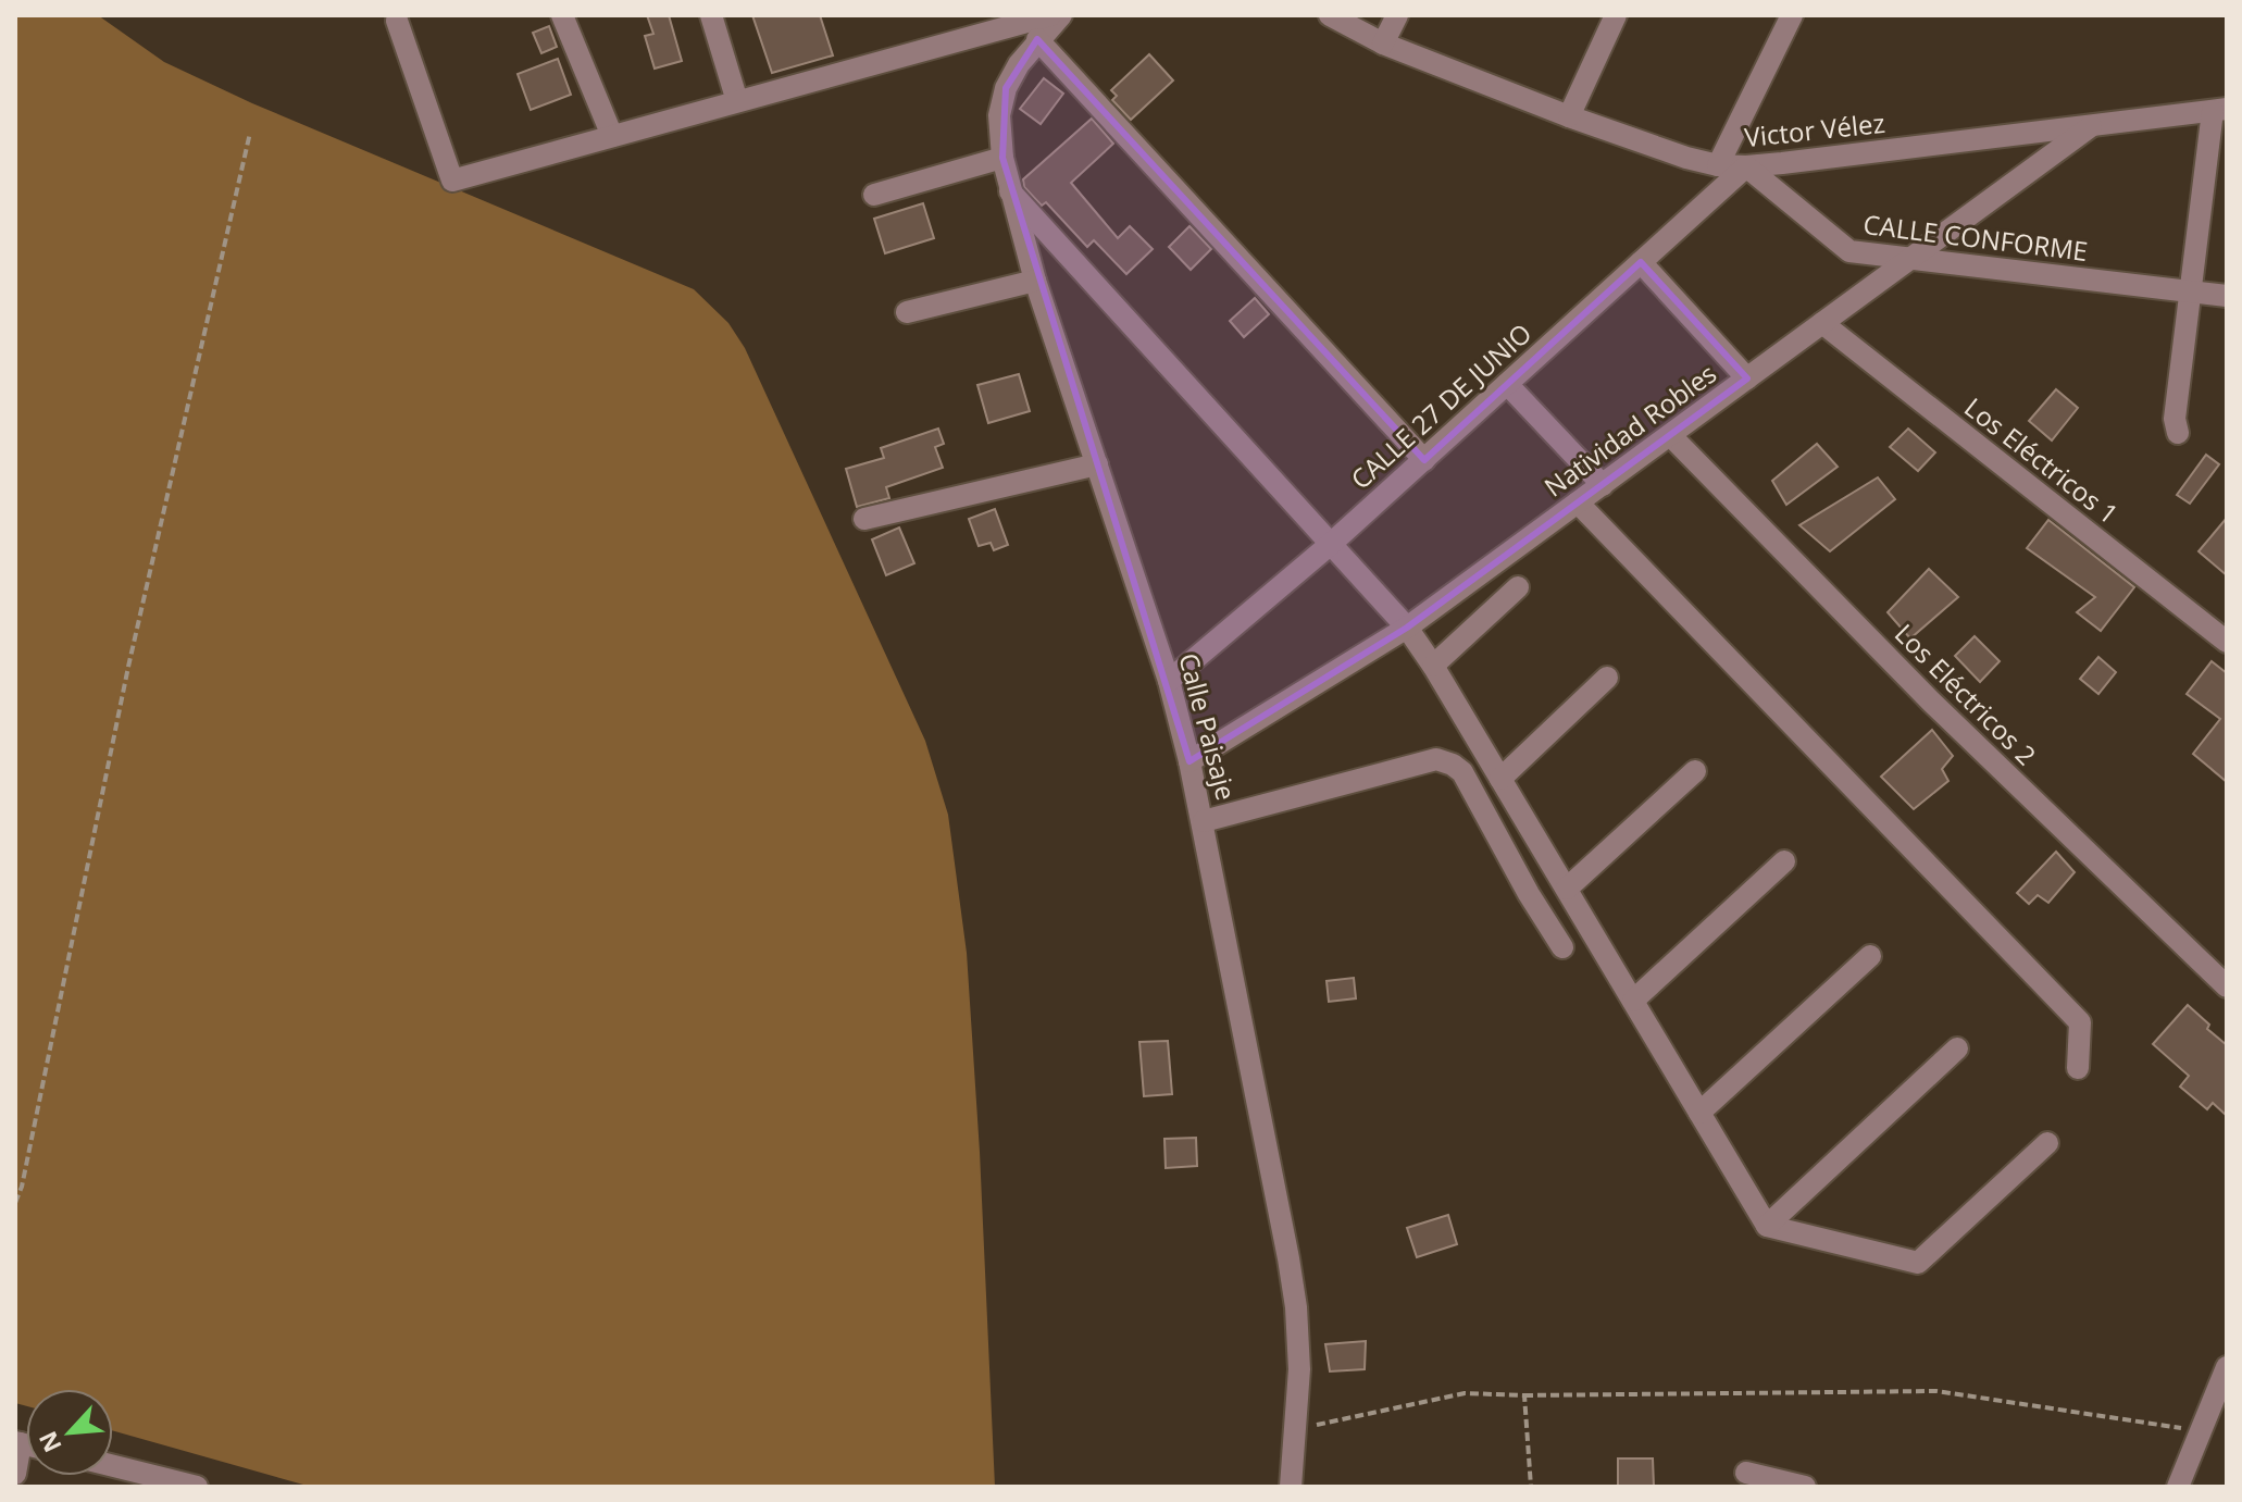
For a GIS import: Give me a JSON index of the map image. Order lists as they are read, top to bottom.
{
  "streets": {
    "street": [
      "Victor Vélez",
      "CALLE CONFORME",
      "CALLE 27 DE JUNIO",
      "Natividad Robles",
      "Los Eléctricos 1",
      "Los Eléctricos 2",
      "Calle Paisaje"
    ]
  },
  "crossings": [
    ["Victor Vélez", "CALLE CONFORME"],
    ["Victor Vélez", "CALLE 27 DE JUNIO"],
    ["Victor Vélez", "Natividad Robles"],
    ["CALLE CONFORME", "CALLE 27 DE JUNIO"],
    ["CALLE CONFORME", "Natividad Robles"],
    ["CALLE 27 DE JUNIO", "Calle Paisaje"],
    ["Natividad Robles", "Los Eléctricos 1"],
    ["Natividad Robles", "Los Eléctricos 2"],
    ["Natividad Robles", "Calle Paisaje"]
  ],
  "north": "bottom left"
}
